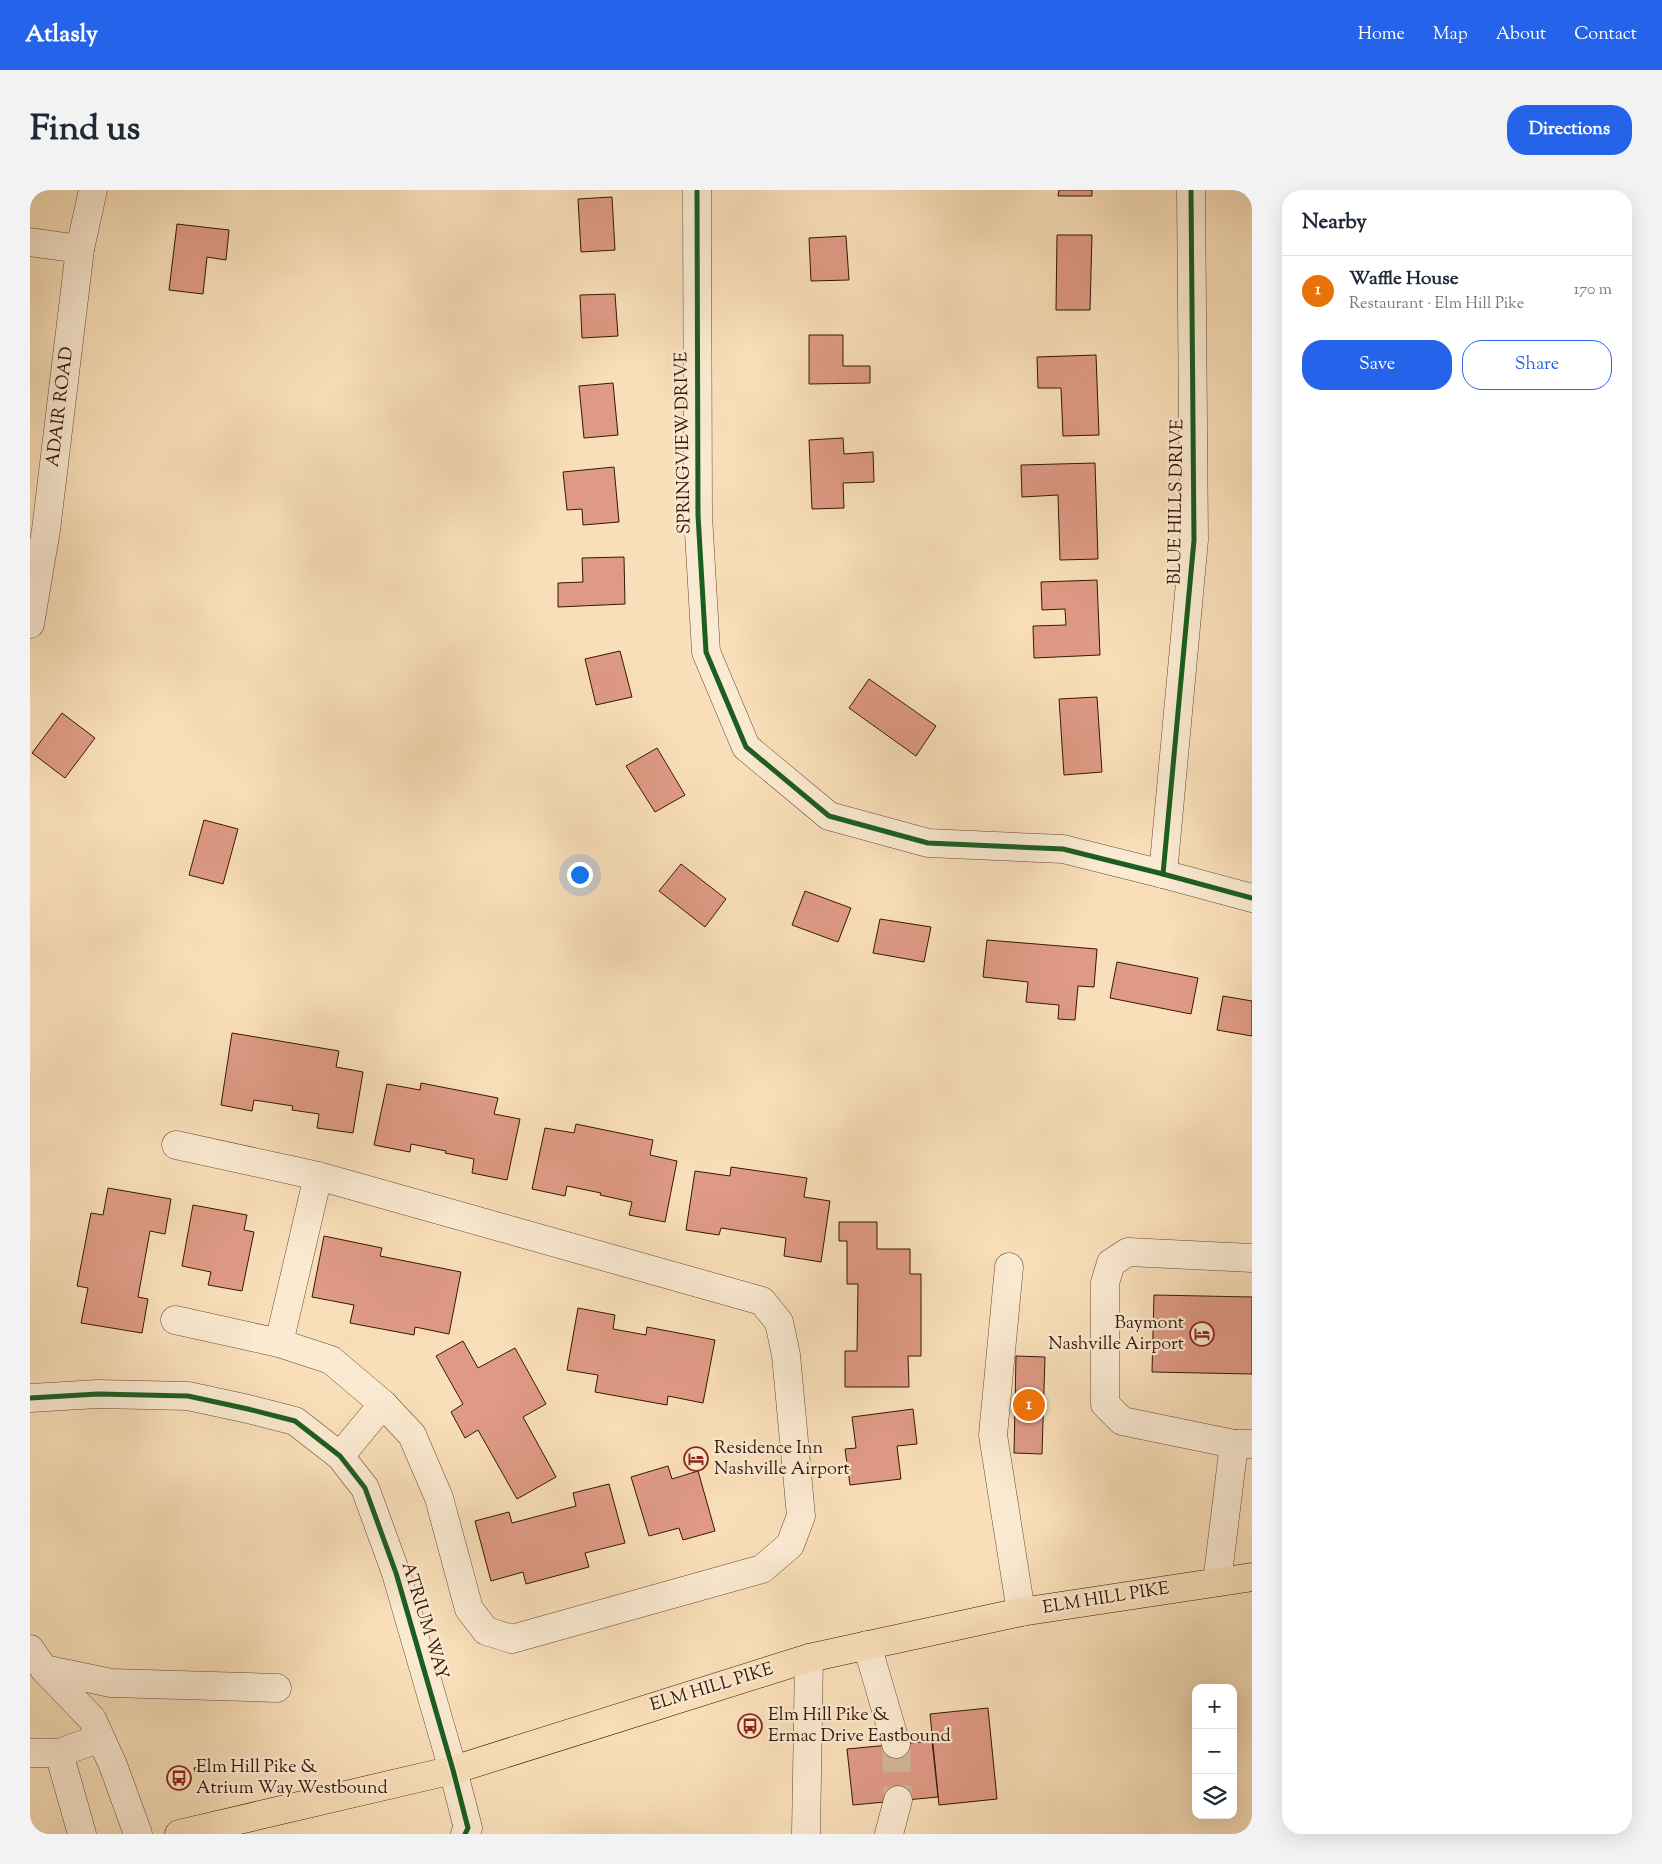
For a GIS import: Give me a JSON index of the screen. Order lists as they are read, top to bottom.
{
  "streets": {
    "main road": ["ELM HILL PIKE"],
    "street": [
      "ADAIR ROAD",
      "SPRINGVIEW DRIVE",
      "BLUE HILLS DRIVE",
      "ATRIUM WAY"
    ]
  },
  "crossings": [
    ["SPRINGVIEW DRIVE", "BLUE HILLS DRIVE"],
    ["ELM HILL PIKE", "ATRIUM WAY"]
  ],
  "places": {
    "hotel": ["Baymont Nashville Airport", "Residence Inn Nashville Airport"],
    "bus stop": ["Elm Hill Pike & Ermac Drive Eastbound", "Elm Hill Pike & Atrium Way Westbound"]
  },
  "page": {
    "header": "Atlasly",
    "nav": [
      "Home",
      "Map",
      "About",
      "Contact"
    ],
    "title": "Find us",
    "buttons": [
      "Directions",
      ["Save", "Share"]
    ],
    "heading": "Nearby",
    "list": [
      {
        "mark": "1",
        "name": "Waffle House",
        "note": "Restaurant · Elm Hill Pike",
        "value": "170 m"
      }
    ],
    "pins": "1",
    "map_buttons": ["+", "−"]
  }
}
